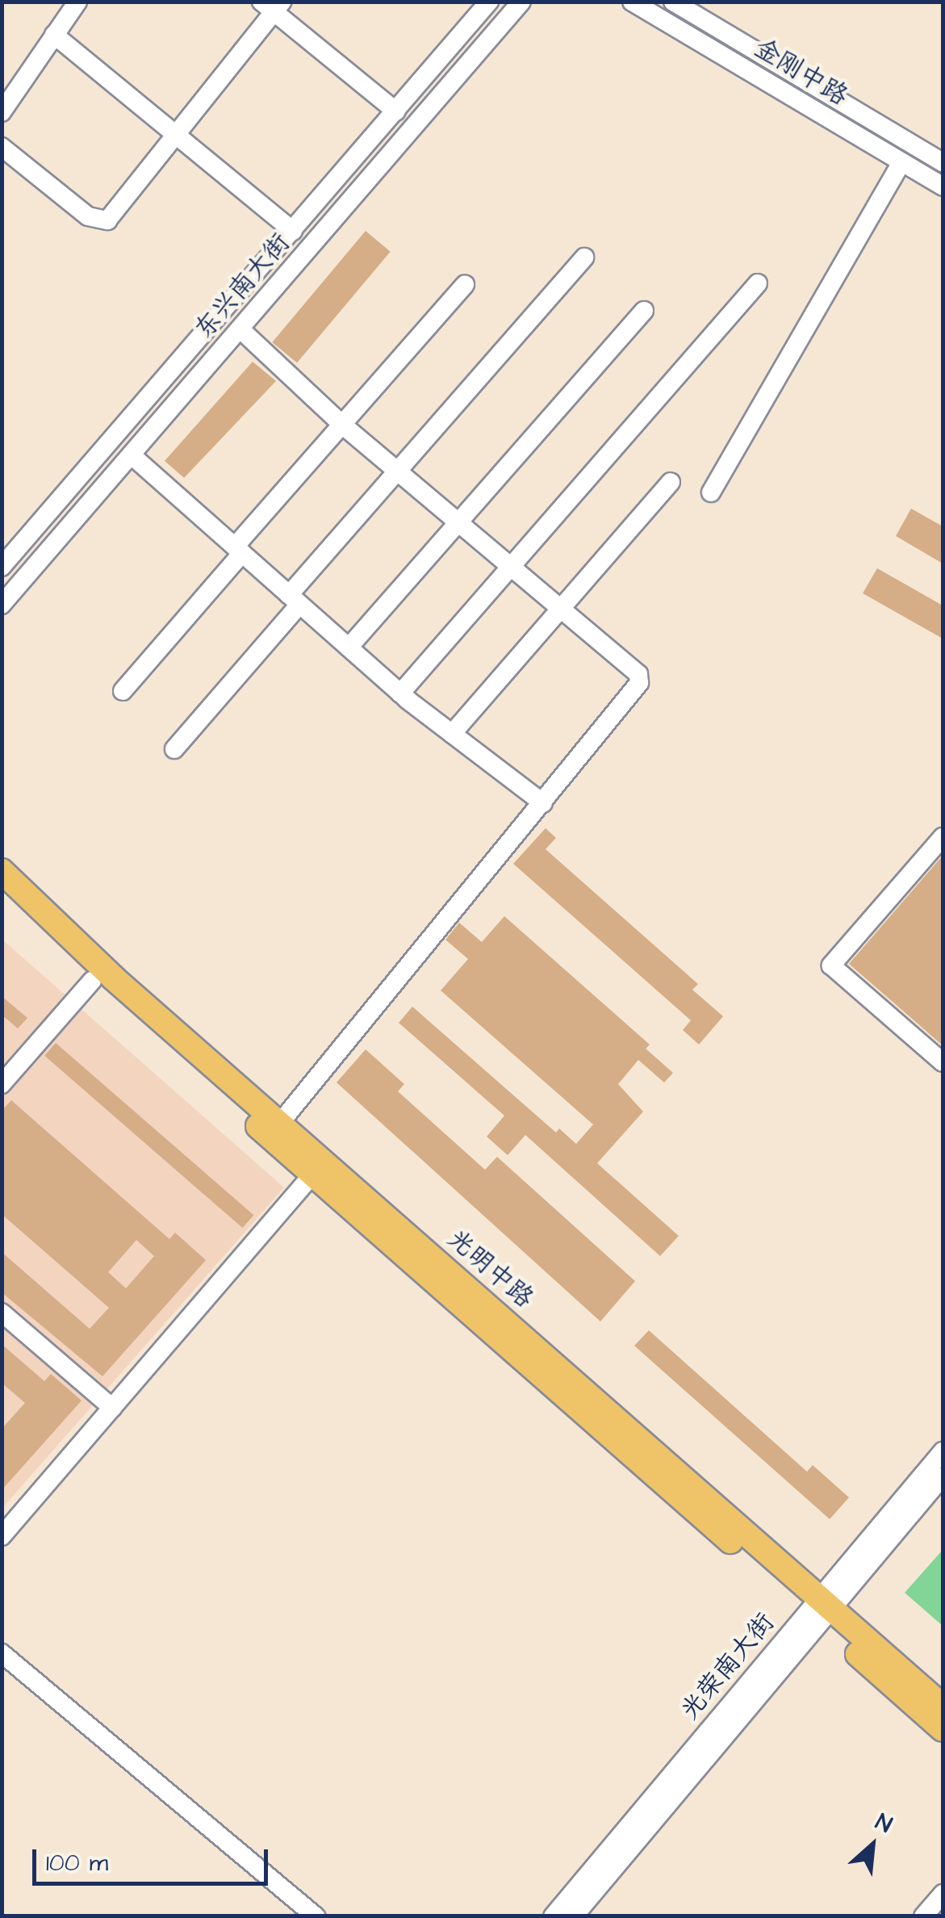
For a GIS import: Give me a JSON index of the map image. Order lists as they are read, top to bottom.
{
  "streets": {
    "main road": ["光明中路"],
    "street": ["金刚中路", "东兴南大街", "光荣南大街"]
  },
  "crossings": [
    ["光明中路", "光荣南大街"]
  ],
  "scale_bar": "100 m",
  "north": "top right"
}
